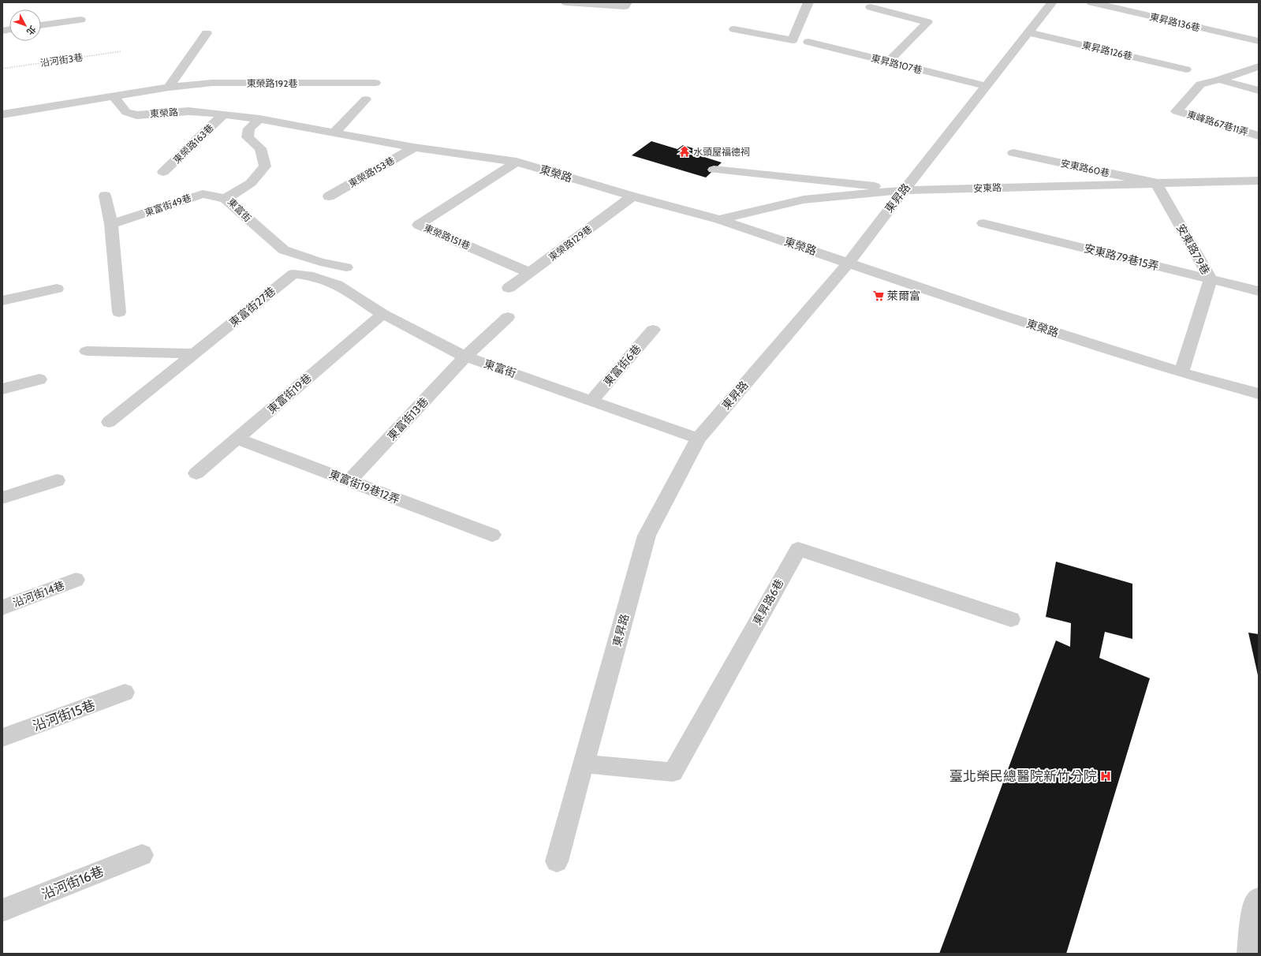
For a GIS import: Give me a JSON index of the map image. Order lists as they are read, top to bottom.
{
  "streets": {
    "street": [
      "東昇路136巷",
      "東昇路126巷",
      "東昇路107巷",
      "東榮路192巷",
      "東榮路",
      "東峰路67巷11弄",
      "東榮路163巷",
      "安東路60巷",
      "東榮路153巷",
      "安東路",
      "東昇路",
      "東富街49巷",
      "東富街",
      "東榮路151巷",
      "東榮路129巷",
      "安東路79巷",
      "安東路79巷15弄",
      "東富街27巷",
      "東富街6巷",
      "東富街19巷",
      "東富街13巷",
      "東富街19巷12弄",
      "沿河街14巷",
      "東昇路6巷",
      "沿河街15巷",
      "沿河街16巷"
    ],
    "path": ["沿河街3巷"]
  },
  "crossings": [
    ["東昇路126巷", "東昇路"],
    ["東昇路107巷", "東昇路"],
    ["東榮路192巷", "東榮路"],
    ["東榮路", "東榮路163巷"],
    ["東榮路", "東榮路153巷"],
    ["東榮路", "安東路"],
    ["東榮路", "東昇路"],
    ["東榮路", "東富街"],
    ["東榮路", "東榮路151巷"],
    ["東榮路", "東榮路129巷"],
    ["東榮路", "安東路79巷"],
    ["安東路60巷", "安東路"],
    ["安東路60巷", "安東路79巷"],
    ["安東路", "東昇路"],
    ["安東路", "安東路79巷"],
    ["東昇路", "東富街"],
    ["東昇路", "東昇路6巷"],
    ["東富街49巷", "東富街"],
    ["東富街", "東富街27巷"],
    ["東富街", "東富街6巷"],
    ["東富街", "東富街19巷"],
    ["東富街", "東富街13巷"],
    ["東榮路151巷", "東榮路129巷"],
    ["安東路79巷", "安東路79巷15弄"],
    ["東富街19巷", "東富街19巷12弄"],
    ["東富街13巷", "東富街19巷12弄"]
  ],
  "places": {
    "temple": ["水頭屋福德祠"],
    "supermarket": ["萊爾富"],
    "hospital": ["臺北榮民總醫院新竹分院"]
  },
  "north": "bottom right"
}
